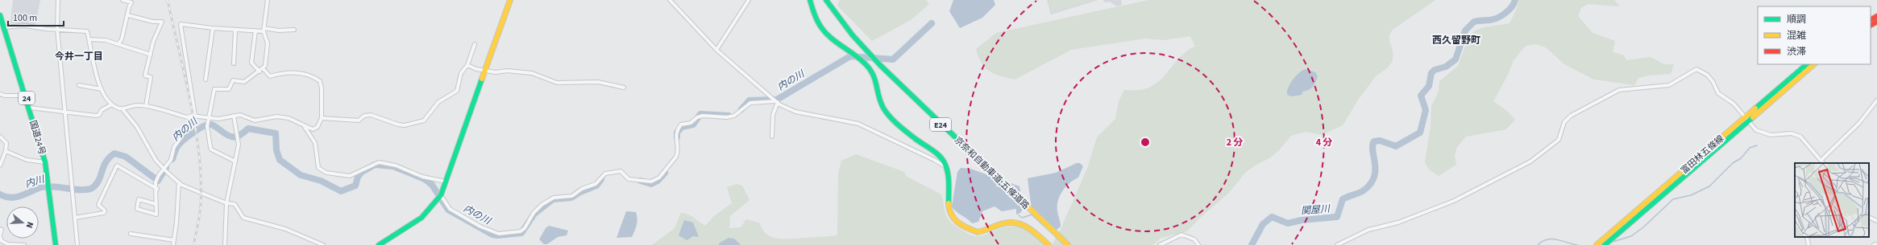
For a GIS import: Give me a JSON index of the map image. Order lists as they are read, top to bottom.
{
  "streets": {
    "main road": [
      "24",
      "E24",
      "国道24号",
      "富田林五條線",
      "京奈和自動車道;五條道路"
    ]
  },
  "districts": ["西久留野町", "今井一丁目"],
  "water": ["内の川", "内川", "関屋川"],
  "legend": ["順調", "混雑", "渋滞"],
  "scale_bar": "100 m",
  "north": "right",
  "rings": ["2 分", "4 分"]
}
